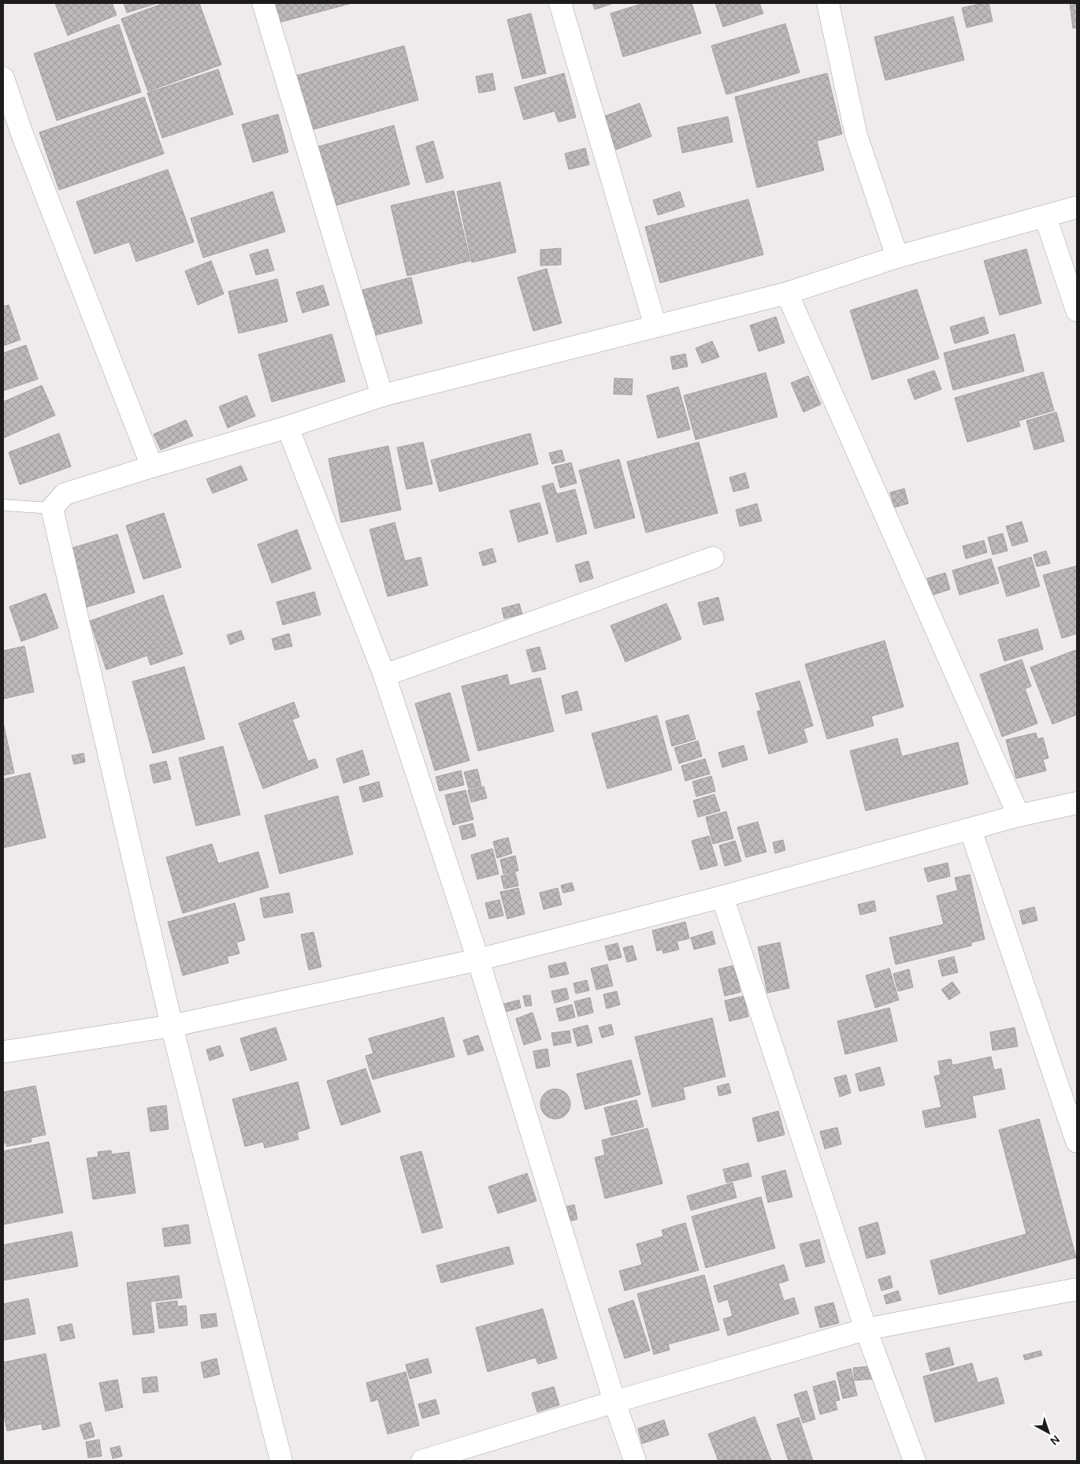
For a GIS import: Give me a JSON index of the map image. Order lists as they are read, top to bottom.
{
  "north": "bottom right"
}
